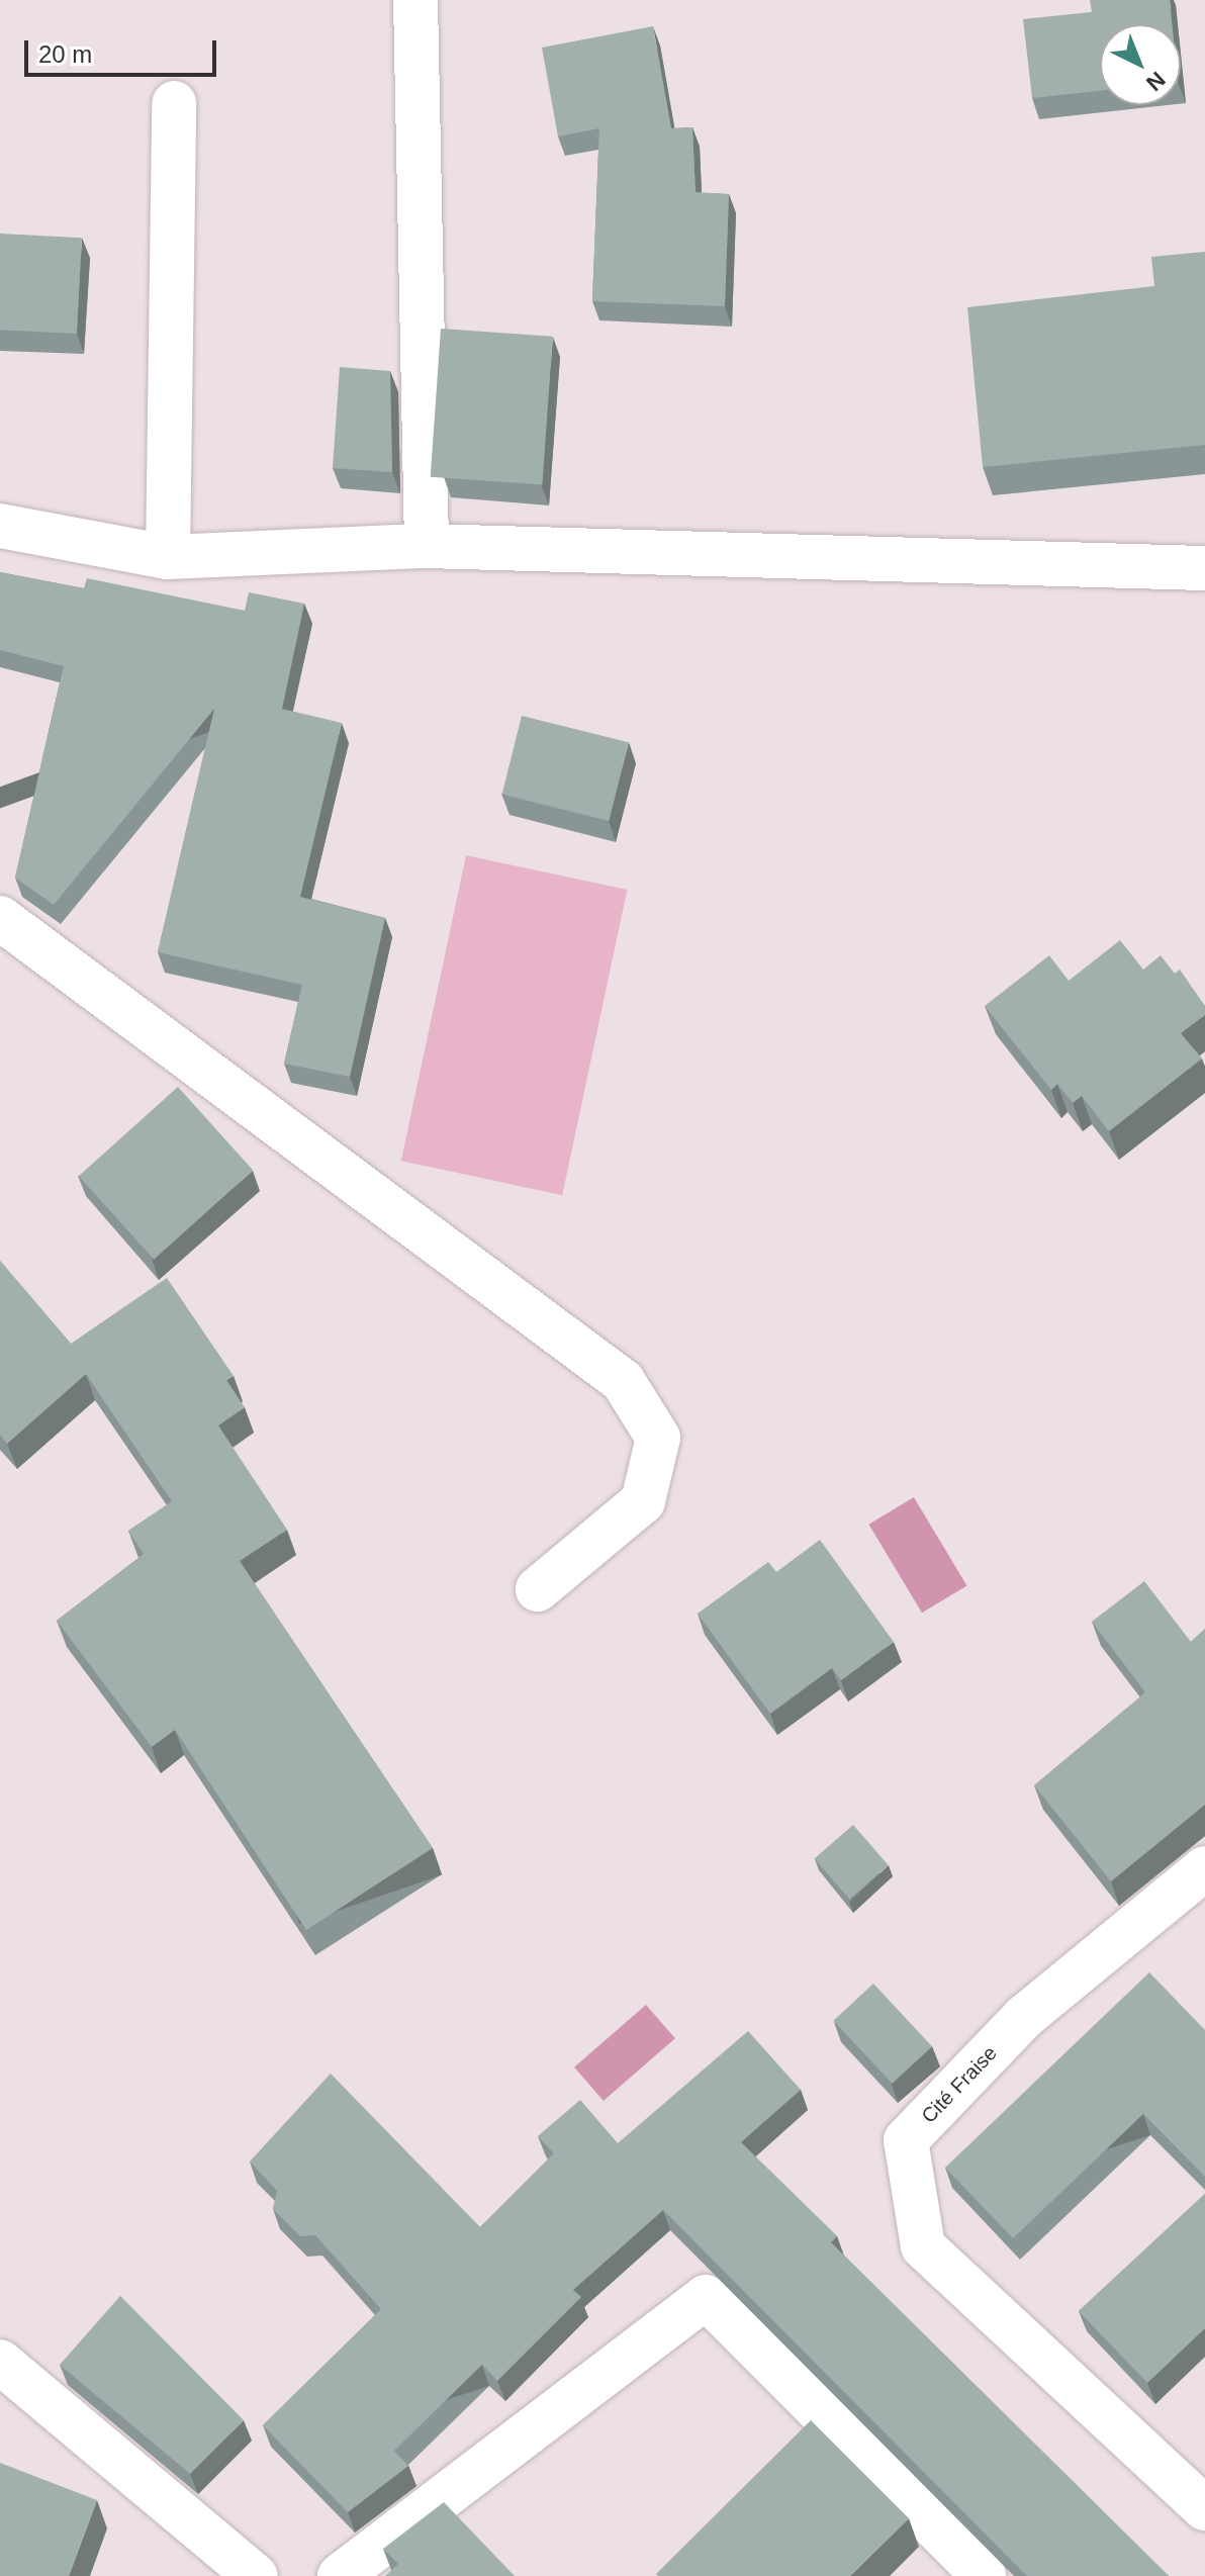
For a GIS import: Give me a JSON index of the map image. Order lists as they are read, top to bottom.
{
  "streets": {
    "street": ["Cité Fraise"]
  },
  "scale_bar": "20 m",
  "north": "bottom right"
}
